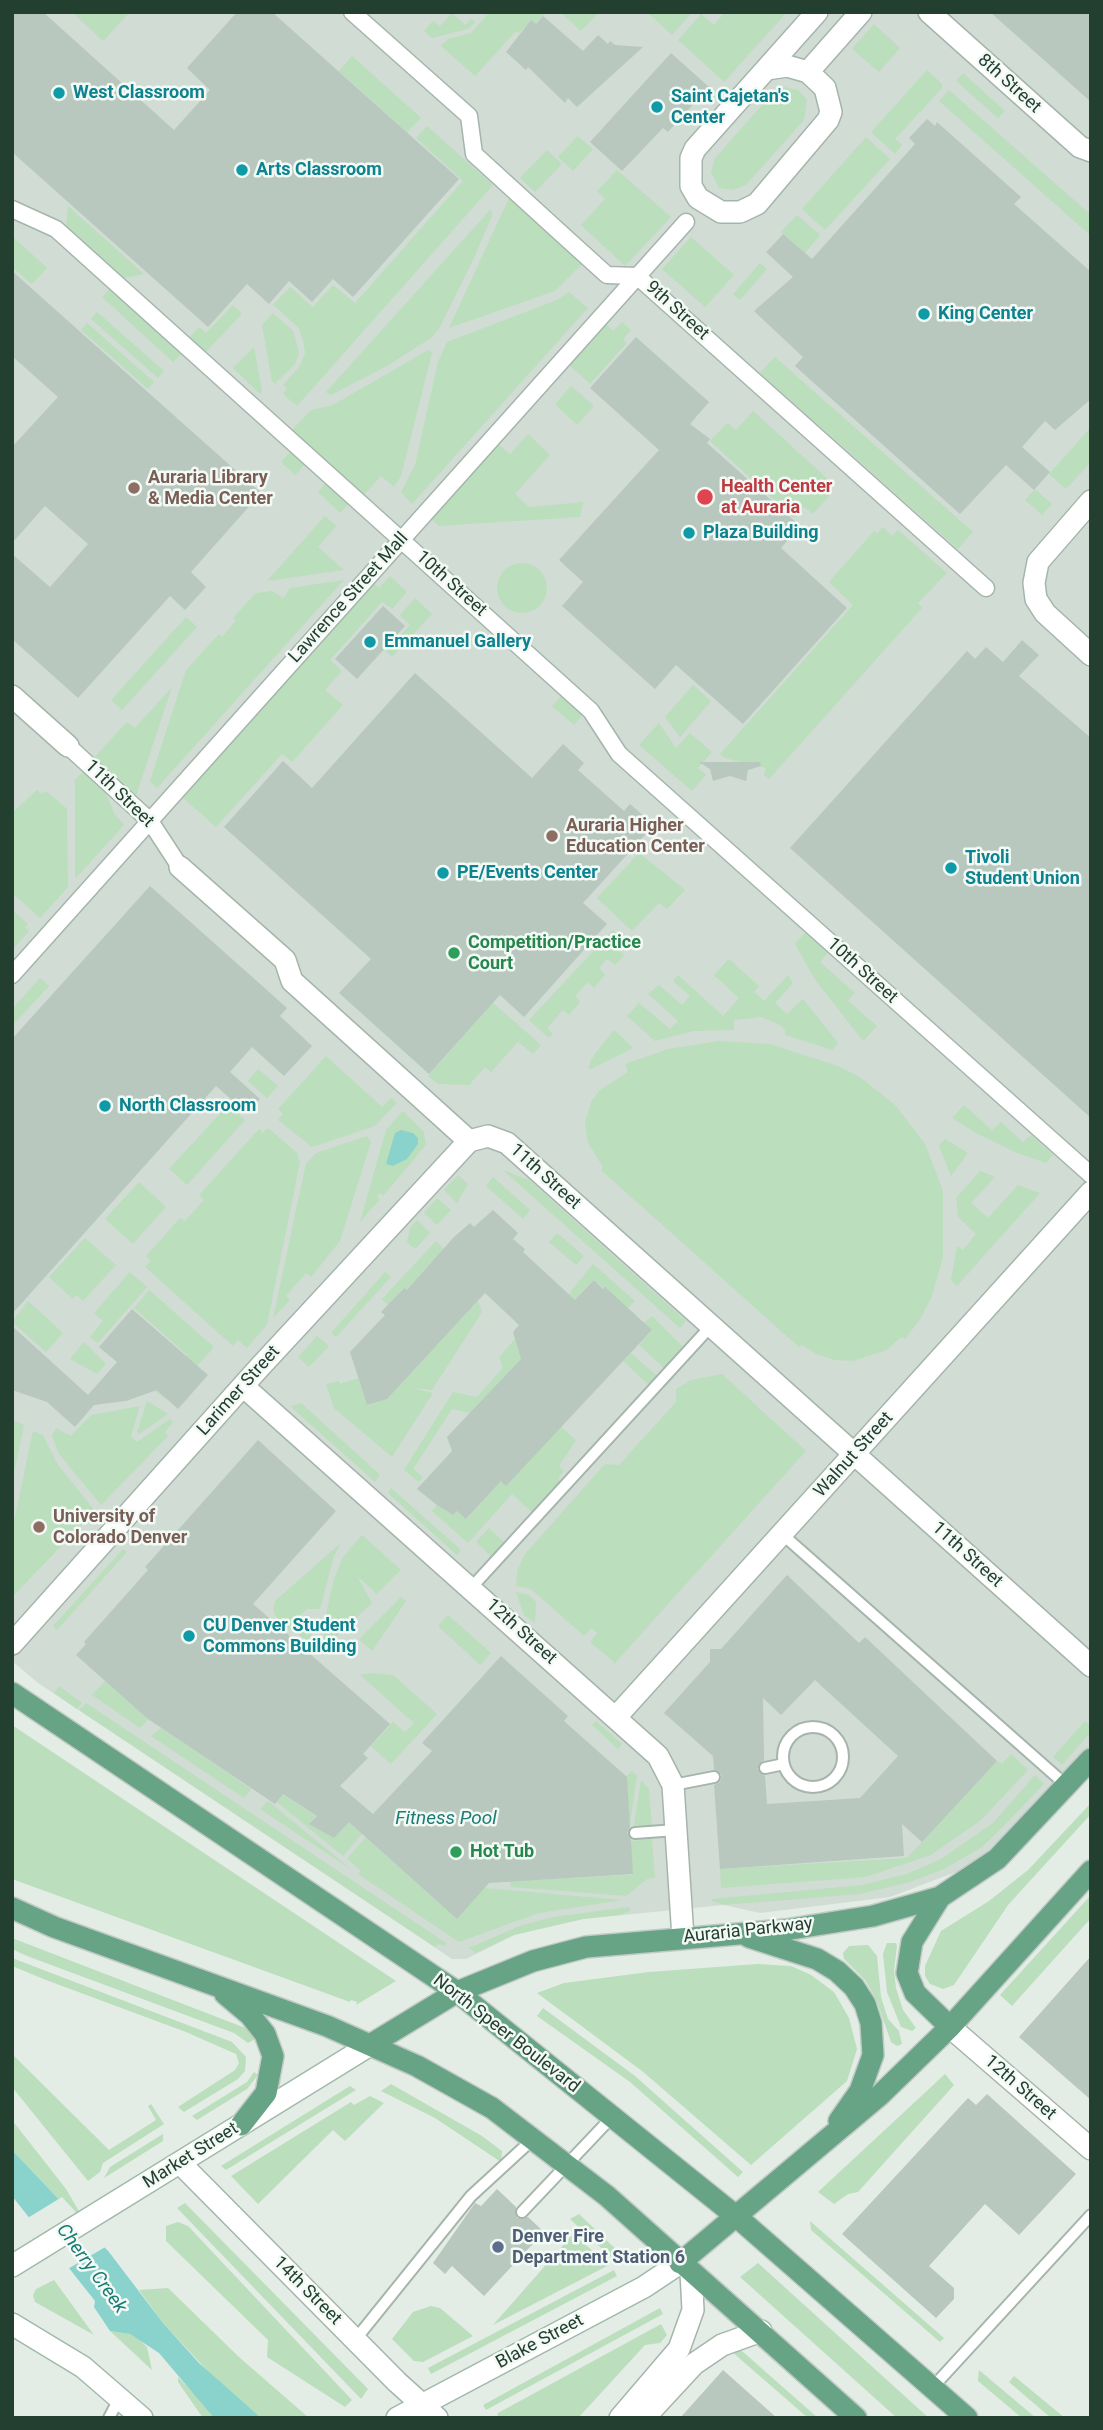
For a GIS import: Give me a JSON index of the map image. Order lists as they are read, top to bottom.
{
  "streets": {
    "main road": ["Auraria Parkway", "North Speer Boulevard"],
    "street": [
      "8th Street",
      "9th Street",
      "10th Street",
      "Lawrence Street Mall",
      "11th Street",
      "Larimer Street",
      "Walnut Street",
      "12th Street",
      "Market Street",
      "14th Street",
      "Blake Street"
    ]
  },
  "crossings": [
    ["9th Street", "Lawrence Street Mall"],
    ["10th Street", "Lawrence Street Mall"],
    ["Lawrence Street Mall", "11th Street"],
    ["11th Street", "Larimer Street"],
    ["11th Street", "Walnut Street"],
    ["Larimer Street", "12th Street"],
    ["Walnut Street", "12th Street"],
    ["12th Street", "Auraria Parkway"],
    ["Auraria Parkway", "North Speer Boulevard"],
    ["Auraria Parkway", "Market Street"],
    ["Market Street", "14th Street"],
    ["14th Street", "Blake Street"]
  ],
  "water": ["Fitness Pool", "Cherry Creek"],
  "places": [
    "West Classroom",
    "Saint Cajetan's Center",
    "Arts Classroom",
    "King Center",
    "Auraria Library & Media Center",
    "Health Center at Auraria",
    "Plaza Building",
    "Emmanuel Gallery",
    "Auraria Higher Education Center",
    "Tivoli Student Union",
    "PE/Events Center",
    "Competition/Practice Court",
    "North Classroom",
    "University of Colorado Denver",
    "CU Denver Student Commons Building",
    "Hot Tub",
    "Denver Fire Department Station 6"
  ]
}
